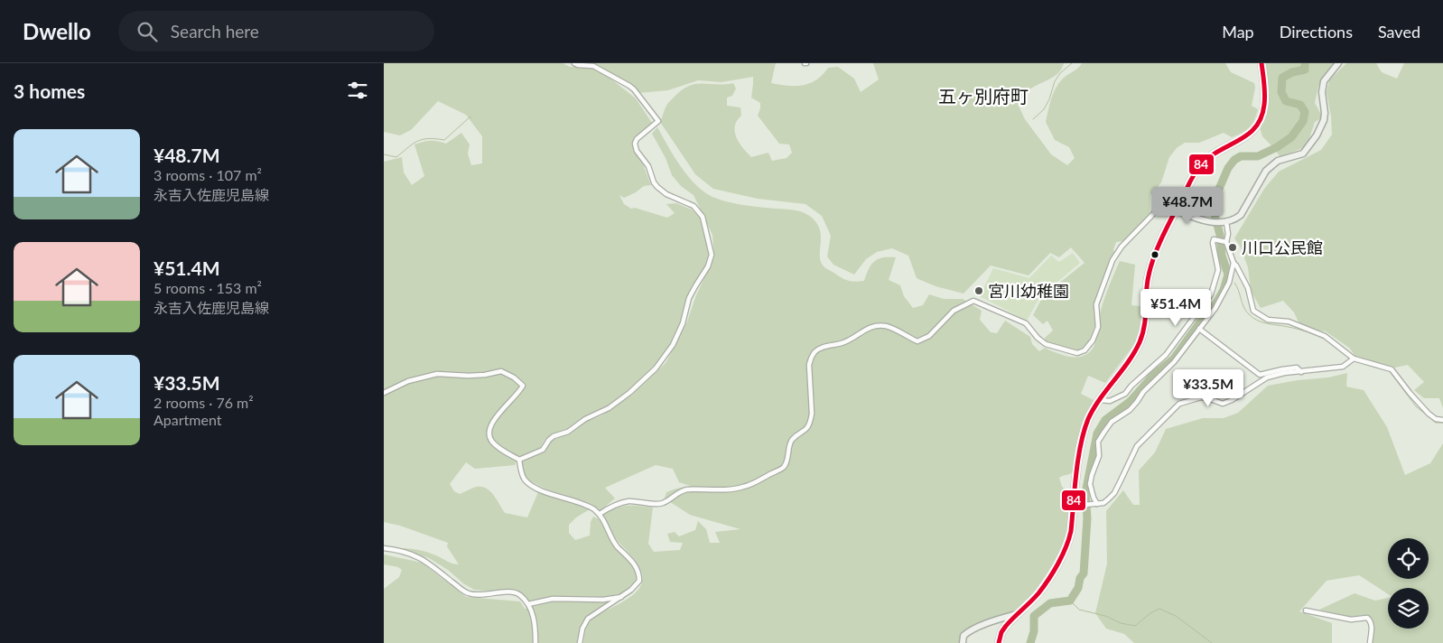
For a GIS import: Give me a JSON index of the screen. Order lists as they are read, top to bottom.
{
  "districts": ["五ヶ別府町"],
  "places": ["川口公民館", "宮川幼稚園"],
  "lines": ["transit line 84"],
  "page": {
    "header": "Dwello",
    "search": "Search here",
    "nav": ["Map", "Directions", "Saved"],
    "heading": "3 homes",
    "list": [
      {
        "name": "¥48.7M",
        "note": "3 rooms · 107 m² · 永吉入佐鹿児島線"
      },
      {
        "name": "¥51.4M",
        "note": "5 rooms · 153 m² · 永吉入佐鹿児島線"
      },
      {
        "name": "¥33.5M",
        "note": "2 rooms · 76 m² · Apartment"
      }
    ],
    "price": ["¥48.7M", "¥51.4M", "¥33.5M"]
  }
}
